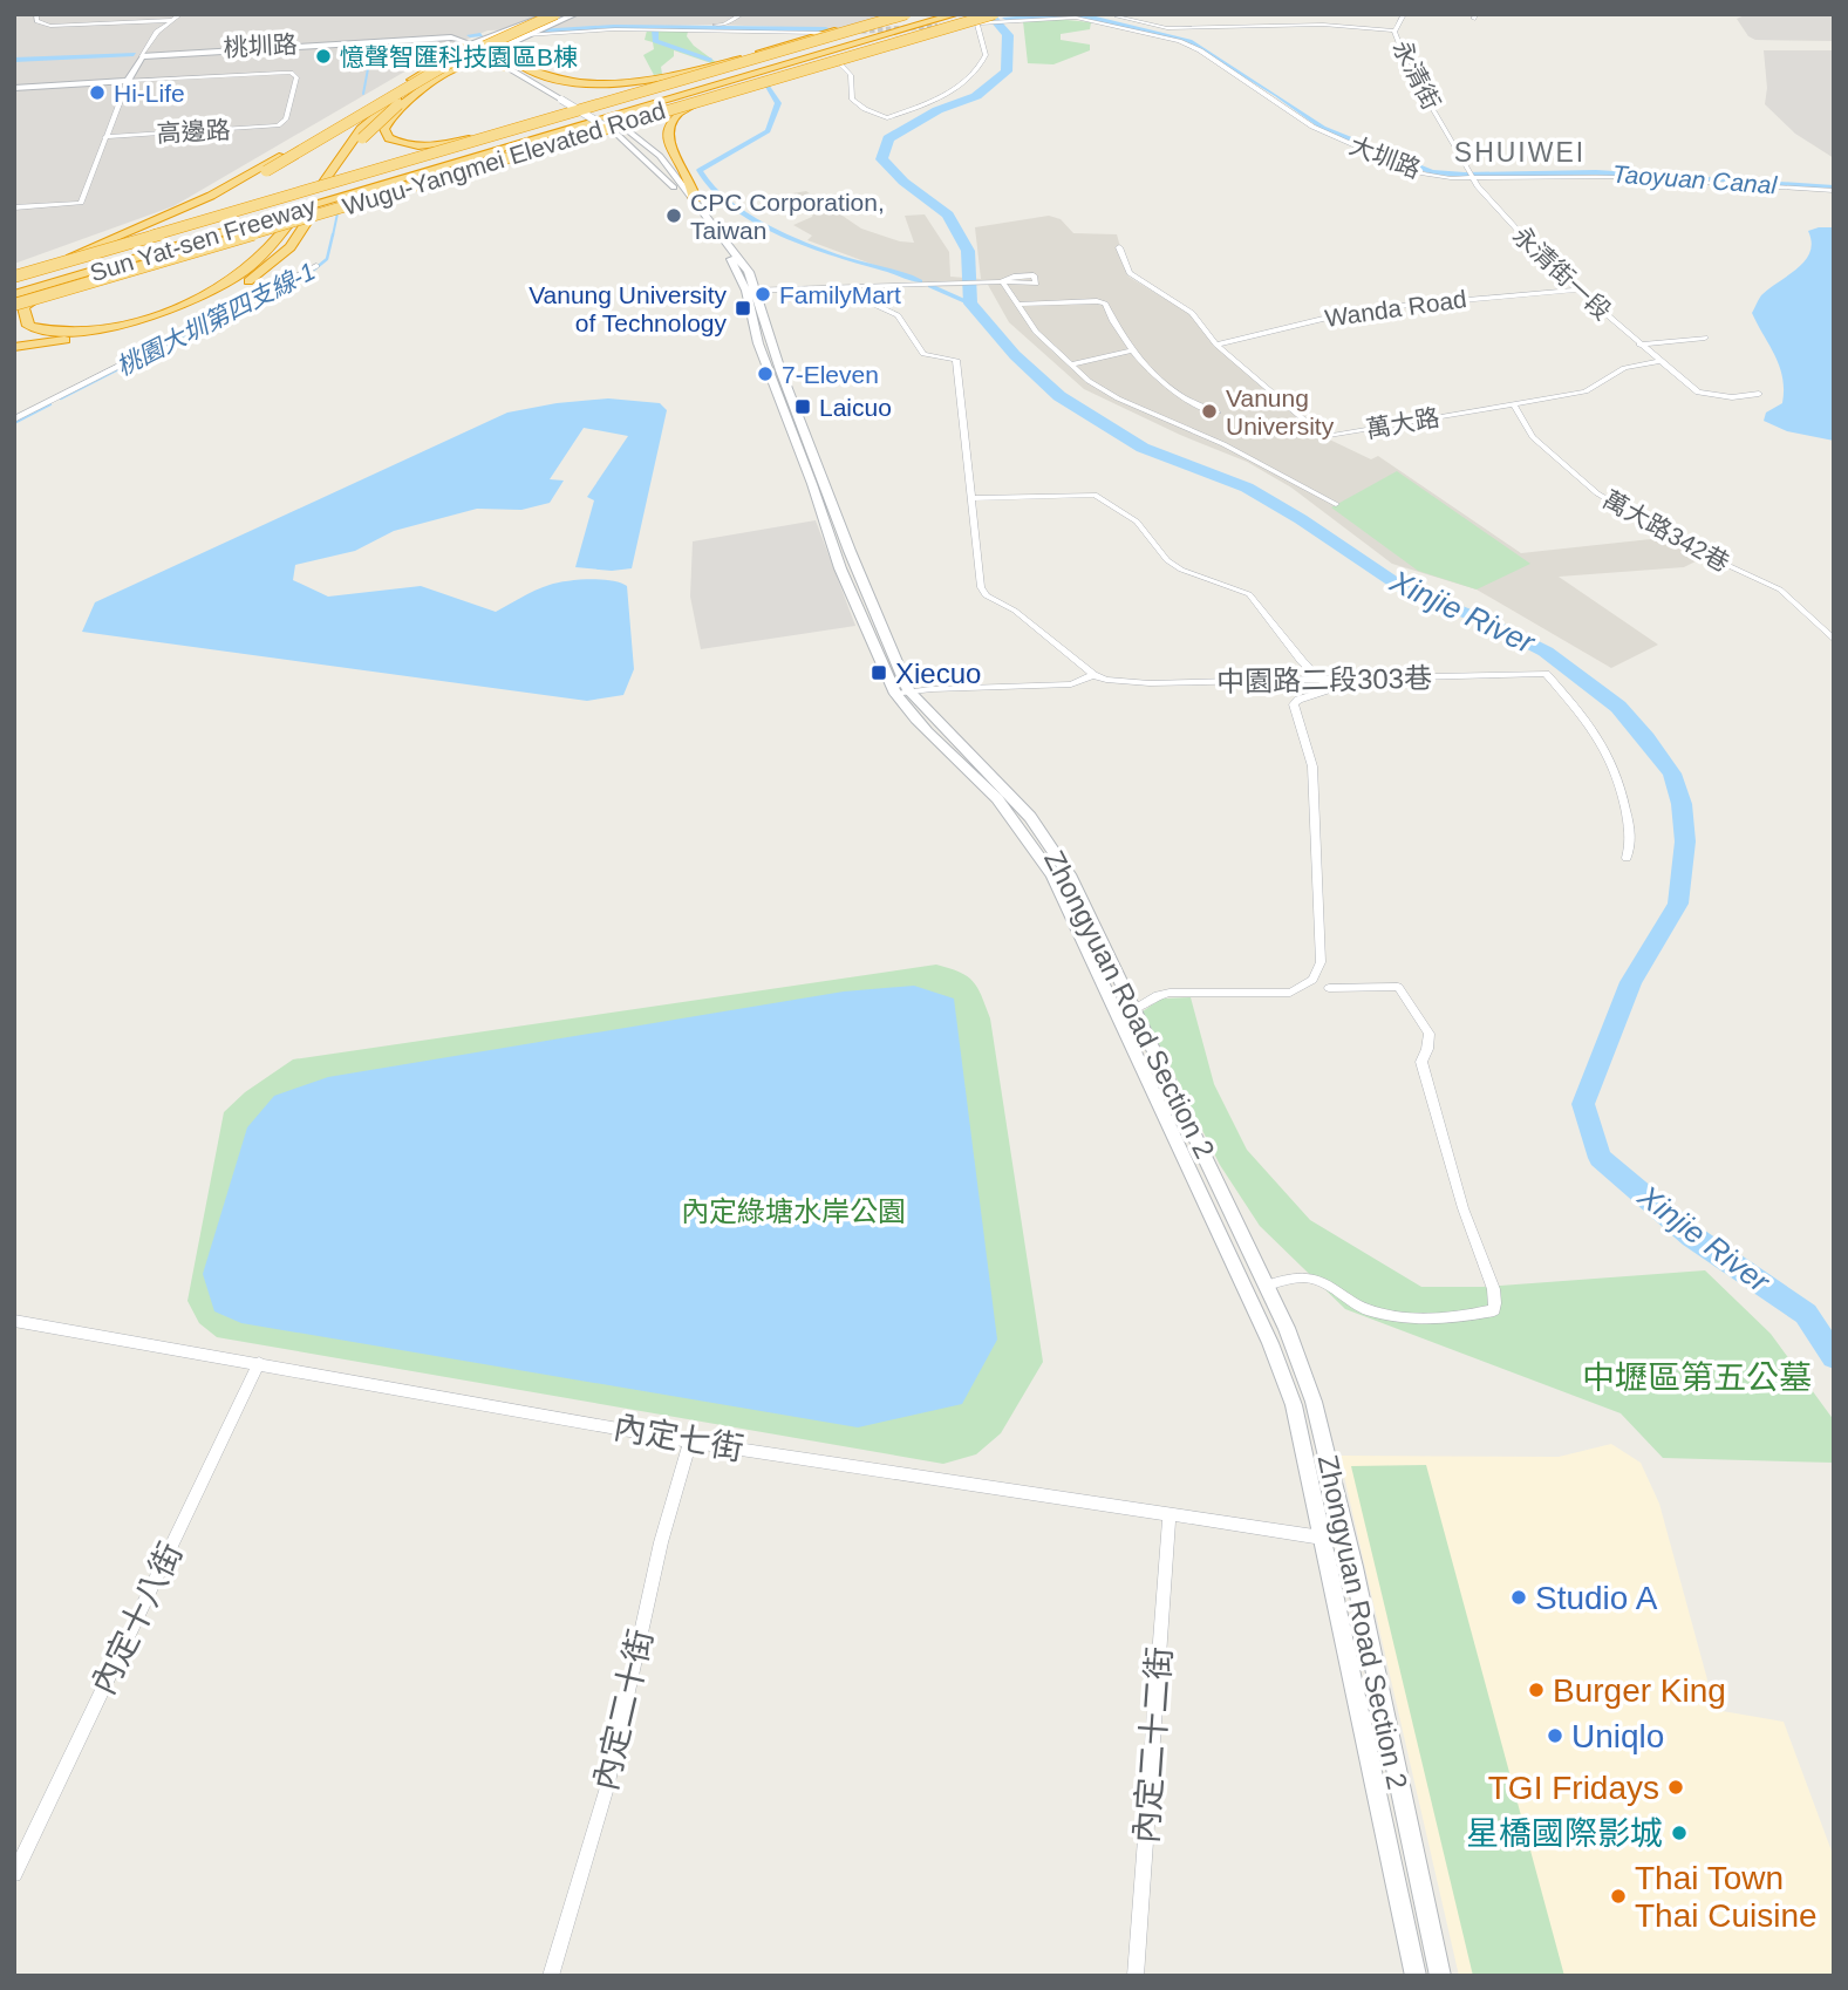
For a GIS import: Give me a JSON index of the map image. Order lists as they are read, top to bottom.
{
  "streets": {
    "highway": ["Wugu-Yangmei Elevated Road", "Sun Yat-sen Freeway"],
    "main road": ["桃圳路", "Zhongyuan Road Section 2"],
    "street": [
      "永清街",
      "高邊路",
      "大圳路",
      "永清街一段",
      "Wanda Road",
      "萬大路",
      "萬大路342巷",
      "中園路二段303巷",
      "內定七街",
      "內定十八街",
      "內定二十街",
      "內定二十二街"
    ]
  },
  "crossings": [
    ["永清街", "大圳路"],
    ["永清街", "永清街一段"],
    ["大圳路", "永清街一段"],
    ["永清街一段", "Wanda Road"],
    ["永清街一段", "萬大路"],
    ["Wanda Road", "萬大路"],
    ["萬大路", "萬大路342巷"],
    ["中園路二段303巷", "Zhongyuan Road Section 2"],
    ["Zhongyuan Road Section 2", "內定七街"],
    ["內定七街", "內定十八街"],
    ["內定七街", "內定二十街"],
    ["內定七街", "內定二十二街"]
  ],
  "districts": ["SHUIWEI"],
  "water": ["Taoyuan Canal", "桃園大圳第四支線-1", "Xinjie River"],
  "parks": ["內定綠塘水岸公園", "中壢區第五公墓"],
  "places": {
    "other": [
      "憶聲智匯科技園區B棟",
      "Hi-Life",
      "CPC Corporation, Taiwan",
      "FamilyMart",
      "7-Eleven",
      "Vanung University",
      "Studio A",
      "Burger King",
      "Uniqlo",
      "TGI Fridays",
      "星橋國際影城",
      "Thai Town Thai Cuisine"
    ],
    "transit": ["Vanung University of Technology", "Laicuo", "Xiecuo"]
  }
}
